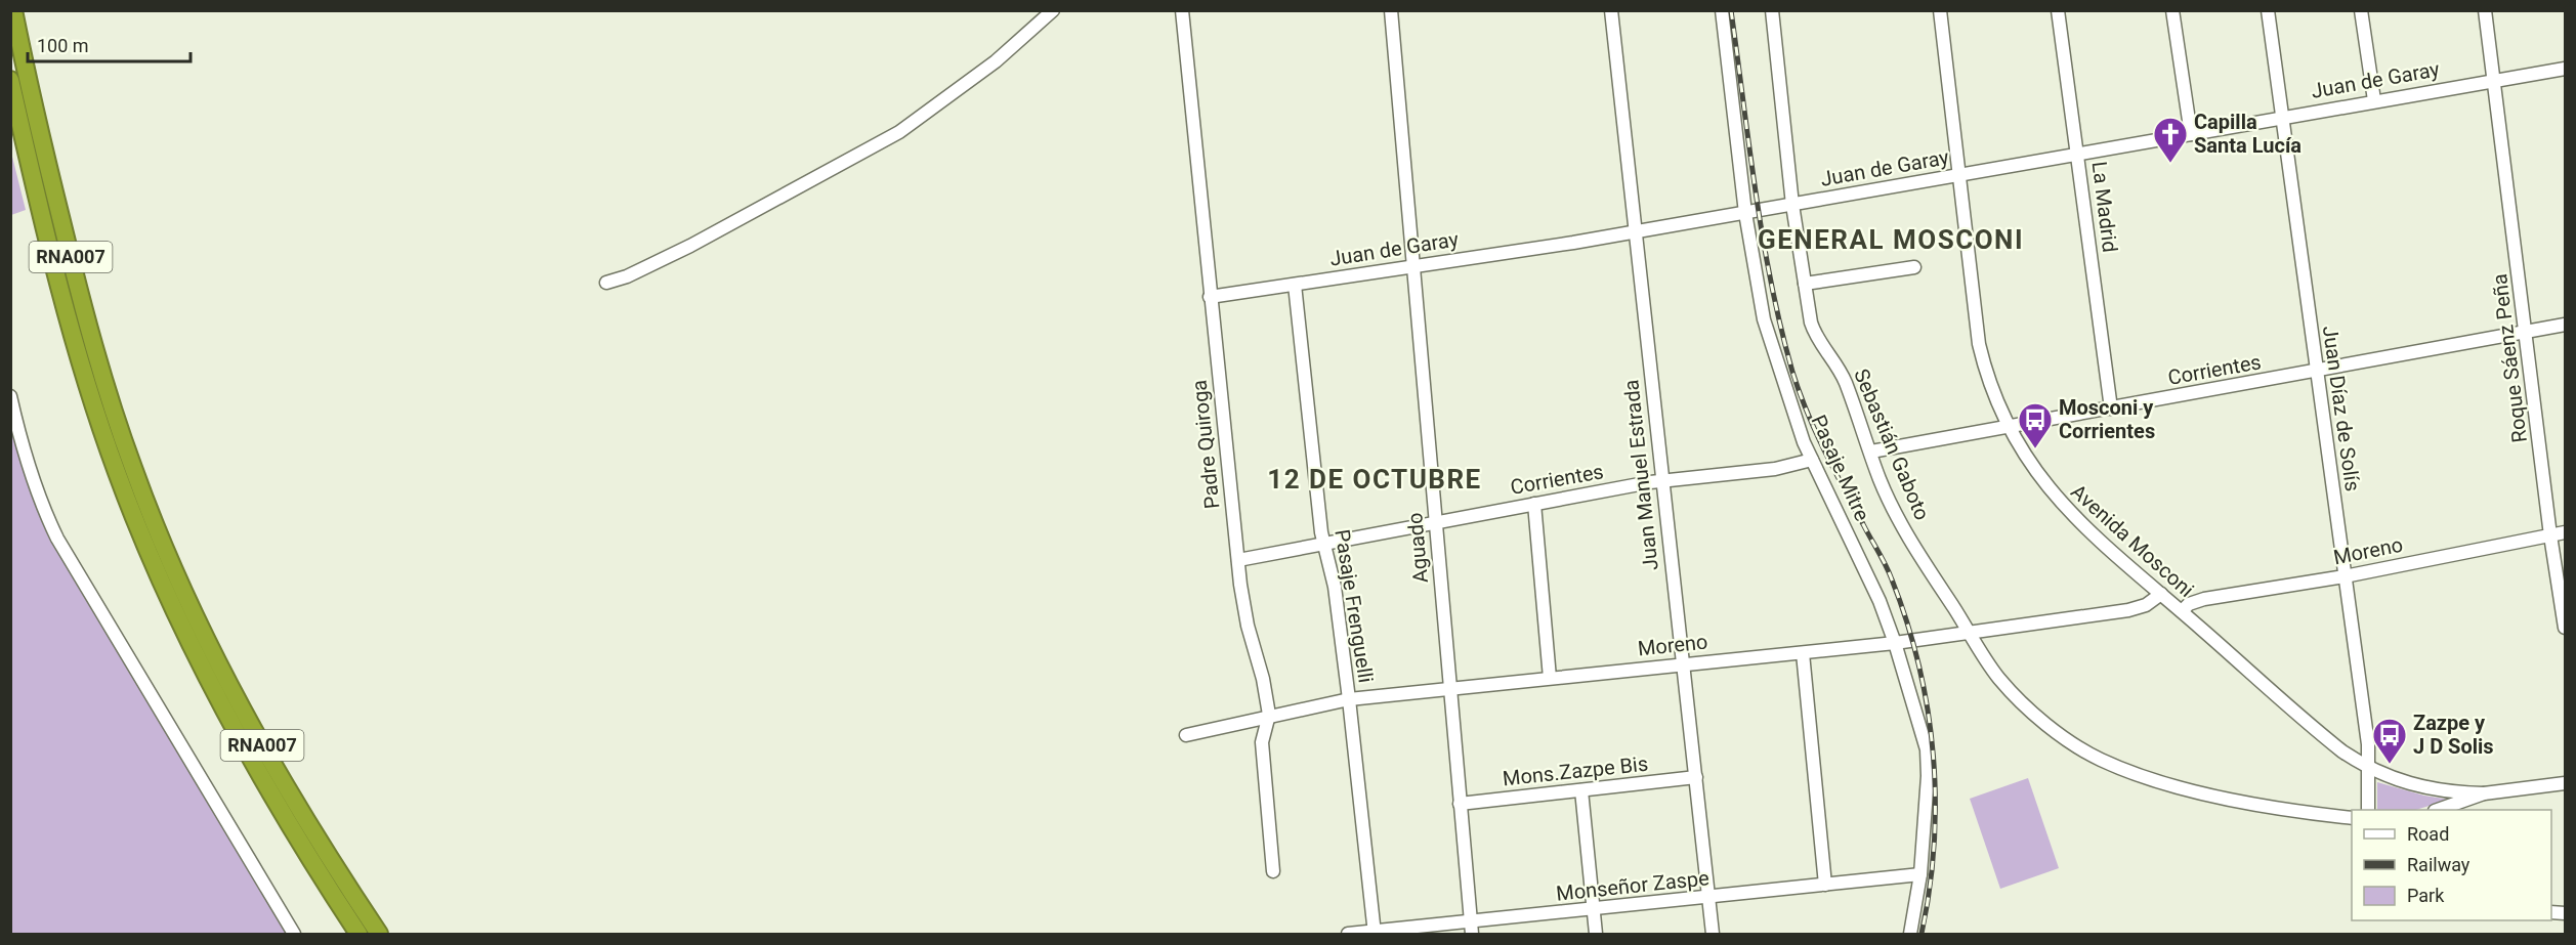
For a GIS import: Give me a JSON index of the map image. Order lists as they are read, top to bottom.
{
  "streets": {
    "highway": ["RNA007"],
    "street": [
      "Juan de Garay",
      "La Madrid",
      "Roque Sáenz Peña",
      "Corrientes",
      "Juan Díaz de Solís",
      "Padre Quiroga",
      "Sebastián Gaboto",
      "Pasaje Mitre",
      "Juan Manuel Estrada",
      "Avenida Mosconi",
      "Aguado",
      "Moreno",
      "Pasaje Frenguelli",
      "Mons.Zazpe Bis",
      "Monseñor Zaspe"
    ]
  },
  "crossings": [
    ["Juan de Garay", "La Madrid"],
    ["Juan de Garay", "Roque Sáenz Peña"],
    ["Juan de Garay", "Juan Díaz de Solís"],
    ["Juan de Garay", "Padre Quiroga"],
    ["Juan de Garay", "Sebastián Gaboto"],
    ["Juan de Garay", "Pasaje Mitre"],
    ["Juan de Garay", "Juan Manuel Estrada"],
    ["Juan de Garay", "Avenida Mosconi"],
    ["Juan de Garay", "Aguado"],
    ["Juan de Garay", "Pasaje Frenguelli"],
    ["La Madrid", "Corrientes"],
    ["Roque Sáenz Peña", "Corrientes"],
    ["Roque Sáenz Peña", "Moreno"],
    ["Corrientes", "Juan Díaz de Solís"],
    ["Corrientes", "Padre Quiroga"],
    ["Corrientes", "Sebastián Gaboto"],
    ["Corrientes", "Pasaje Mitre"],
    ["Corrientes", "Juan Manuel Estrada"],
    ["Corrientes", "Avenida Mosconi"],
    ["Corrientes", "Aguado"],
    ["Corrientes", "Pasaje Frenguelli"],
    ["Juan Díaz de Solís", "Avenida Mosconi"],
    ["Juan Díaz de Solís", "Moreno"],
    ["Padre Quiroga", "Moreno"],
    ["Sebastián Gaboto", "Moreno"],
    ["Pasaje Mitre", "Moreno"],
    ["Pasaje Mitre", "Monseñor Zaspe"],
    ["Juan Manuel Estrada", "Moreno"],
    ["Juan Manuel Estrada", "Mons.Zazpe Bis"],
    ["Juan Manuel Estrada", "Monseñor Zaspe"],
    ["Avenida Mosconi", "Moreno"],
    ["Aguado", "Moreno"],
    ["Aguado", "Mons.Zazpe Bis"],
    ["Aguado", "Monseñor Zaspe"],
    ["Moreno", "Pasaje Frenguelli"],
    ["Pasaje Frenguelli", "Monseñor Zaspe"]
  ],
  "districts": ["GENERAL MOSCONI", "12 DE OCTUBRE"],
  "places": {
    "church": ["Capilla Santa Lucía"],
    "bus stop": ["Mosconi y Corrientes", "Zazpe y J D Solis"]
  },
  "legend": ["Road", "Railway", "Park"],
  "scale_bar": "100 m"
}
